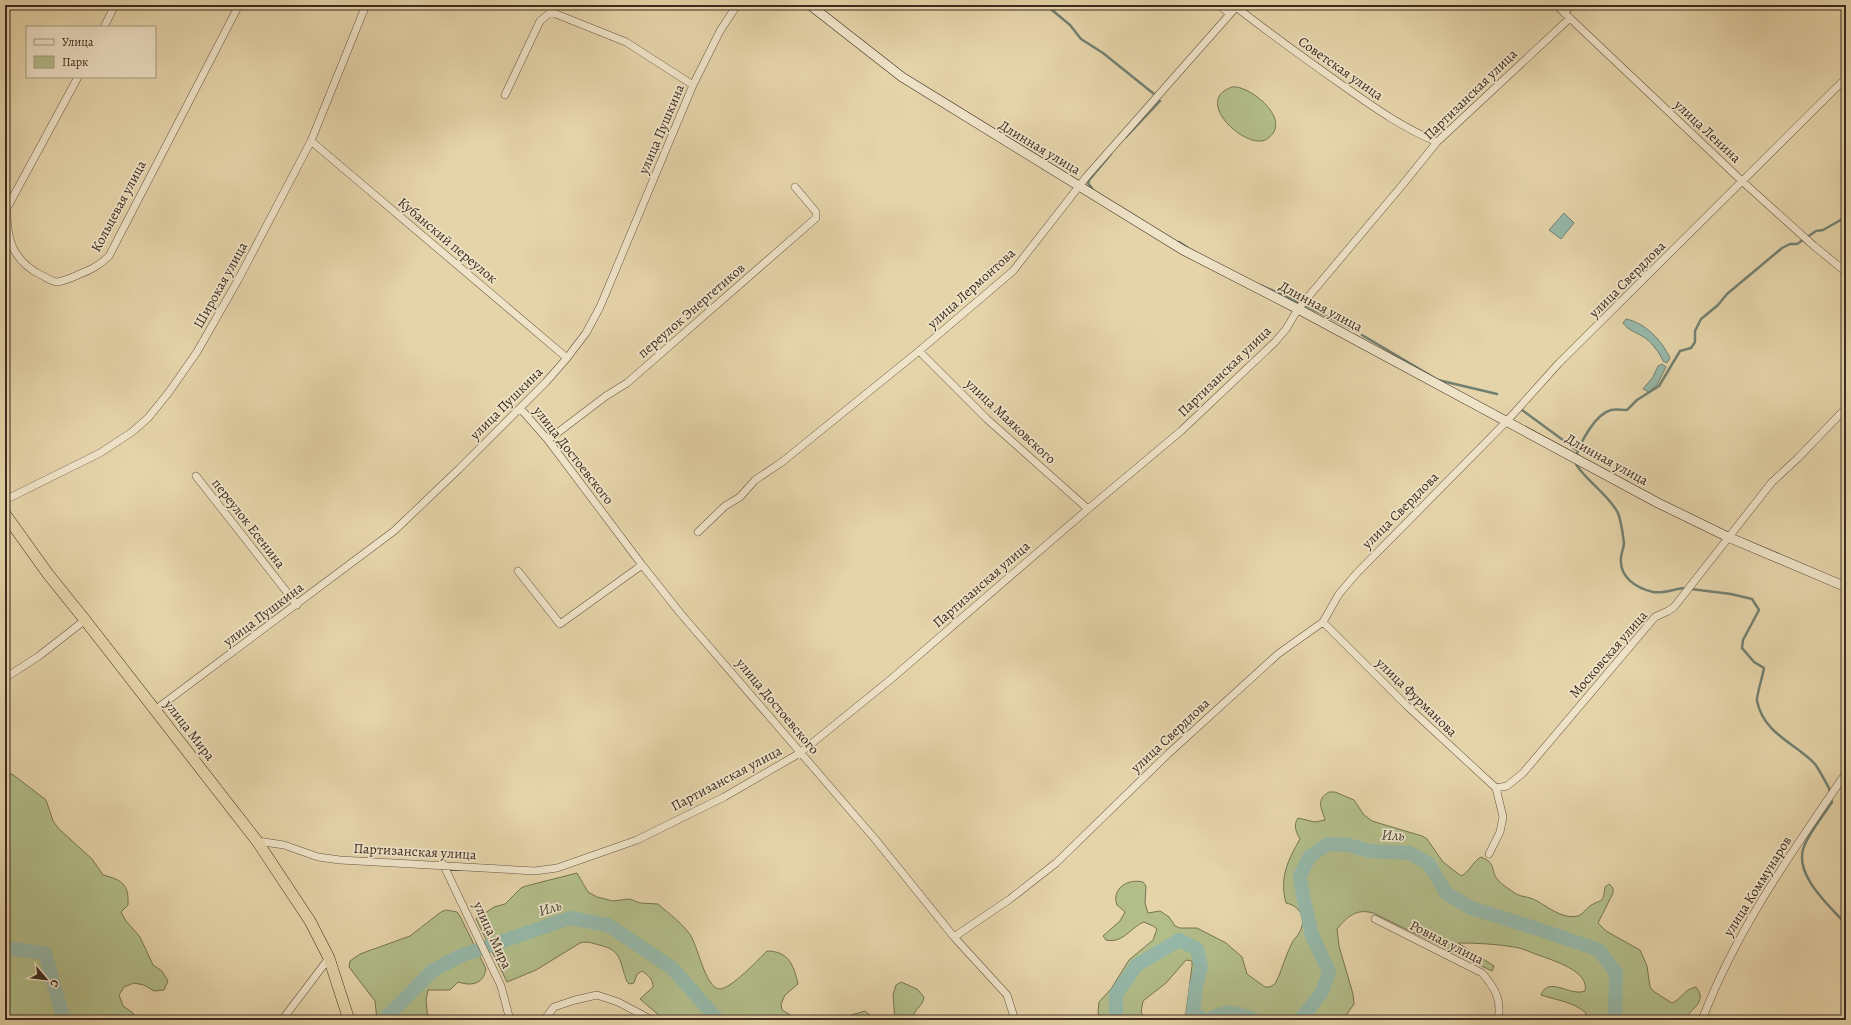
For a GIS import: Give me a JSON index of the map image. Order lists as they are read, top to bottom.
{
  "streets": {
    "highway": ["улица Мира"],
    "main road": ["Длинная улица"],
    "street": [
      "Советская улица",
      "Партизанская улица",
      "улица Пушкина",
      "улица Ленина",
      "Кольцевая улица",
      "Кубанский переулок",
      "улица Свердлова",
      "Широкая улица",
      "улица Лермонтова",
      "переулок Энергетиков",
      "улица Маяковского",
      "улица Достоевского",
      "переулок Есенина",
      "Московская улица",
      "улица Фурманова",
      "улица Коммунаров",
      "Ровная улица"
    ]
  },
  "crossings": [
    ["Советская улица", "Партизанская улица"],
    ["Советская улица", "улица Лермонтова"],
    ["Партизанская улица", "улица Ленина"],
    ["Партизанская улица", "Длинная улица"],
    ["Партизанская улица", "улица Маяковского"],
    ["Партизанская улица", "улица Достоевского"],
    ["Партизанская улица", "улица Мира"],
    ["улица Пушкина", "Кубанский переулок"],
    ["улица Пушкина", "улица Достоевского"],
    ["улица Пушкина", "переулок Есенина"],
    ["улица Пушкина", "улица Мира"],
    ["улица Ленина", "улица Свердлова"],
    ["Длинная улица", "улица Свердлова"],
    ["Длинная улица", "улица Лермонтова"],
    ["Длинная улица", "Московская улица"],
    ["Кубанский переулок", "Широкая улица"],
    ["улица Свердлова", "улица Достоевского"],
    ["улица Свердлова", "улица Фурманова"],
    ["улица Лермонтова", "улица Маяковского"],
    ["переулок Энергетиков", "улица Достоевского"],
    ["Московская улица", "улица Фурманова"]
  ],
  "water": ["Иль"],
  "legend": ["Улица", "Парк"],
  "north": "bottom right"
}
